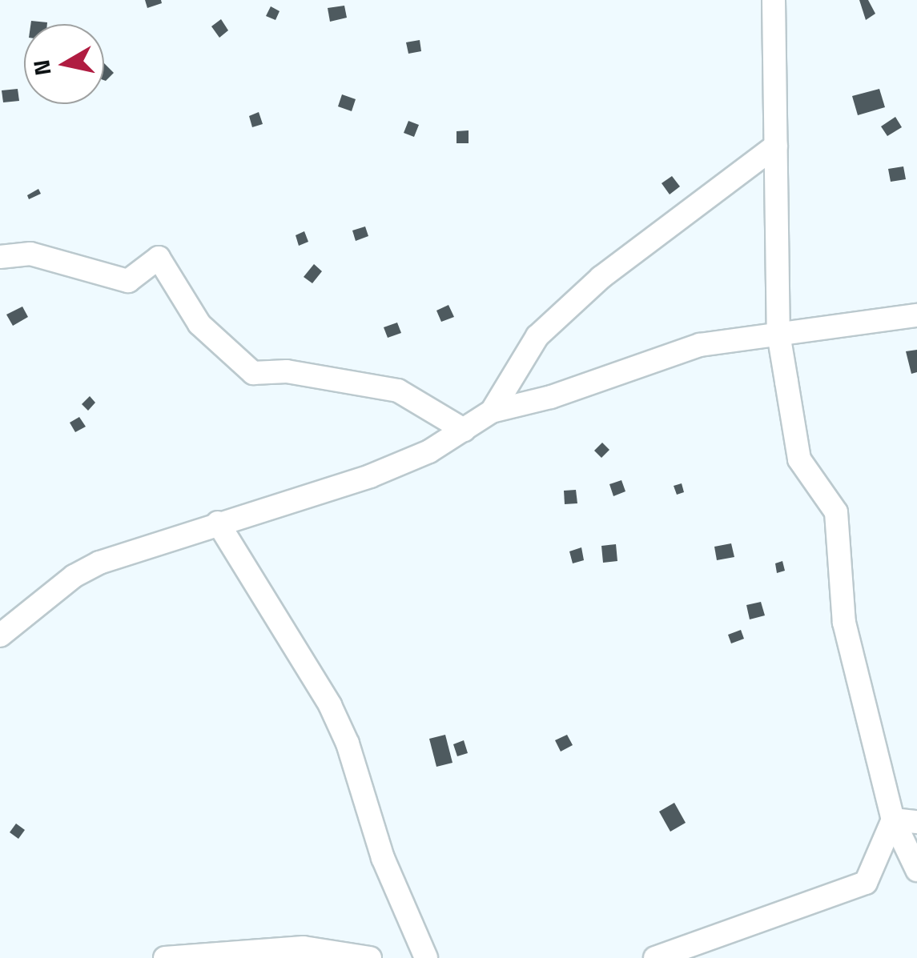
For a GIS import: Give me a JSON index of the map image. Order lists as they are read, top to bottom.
{
  "north": "left"
}
